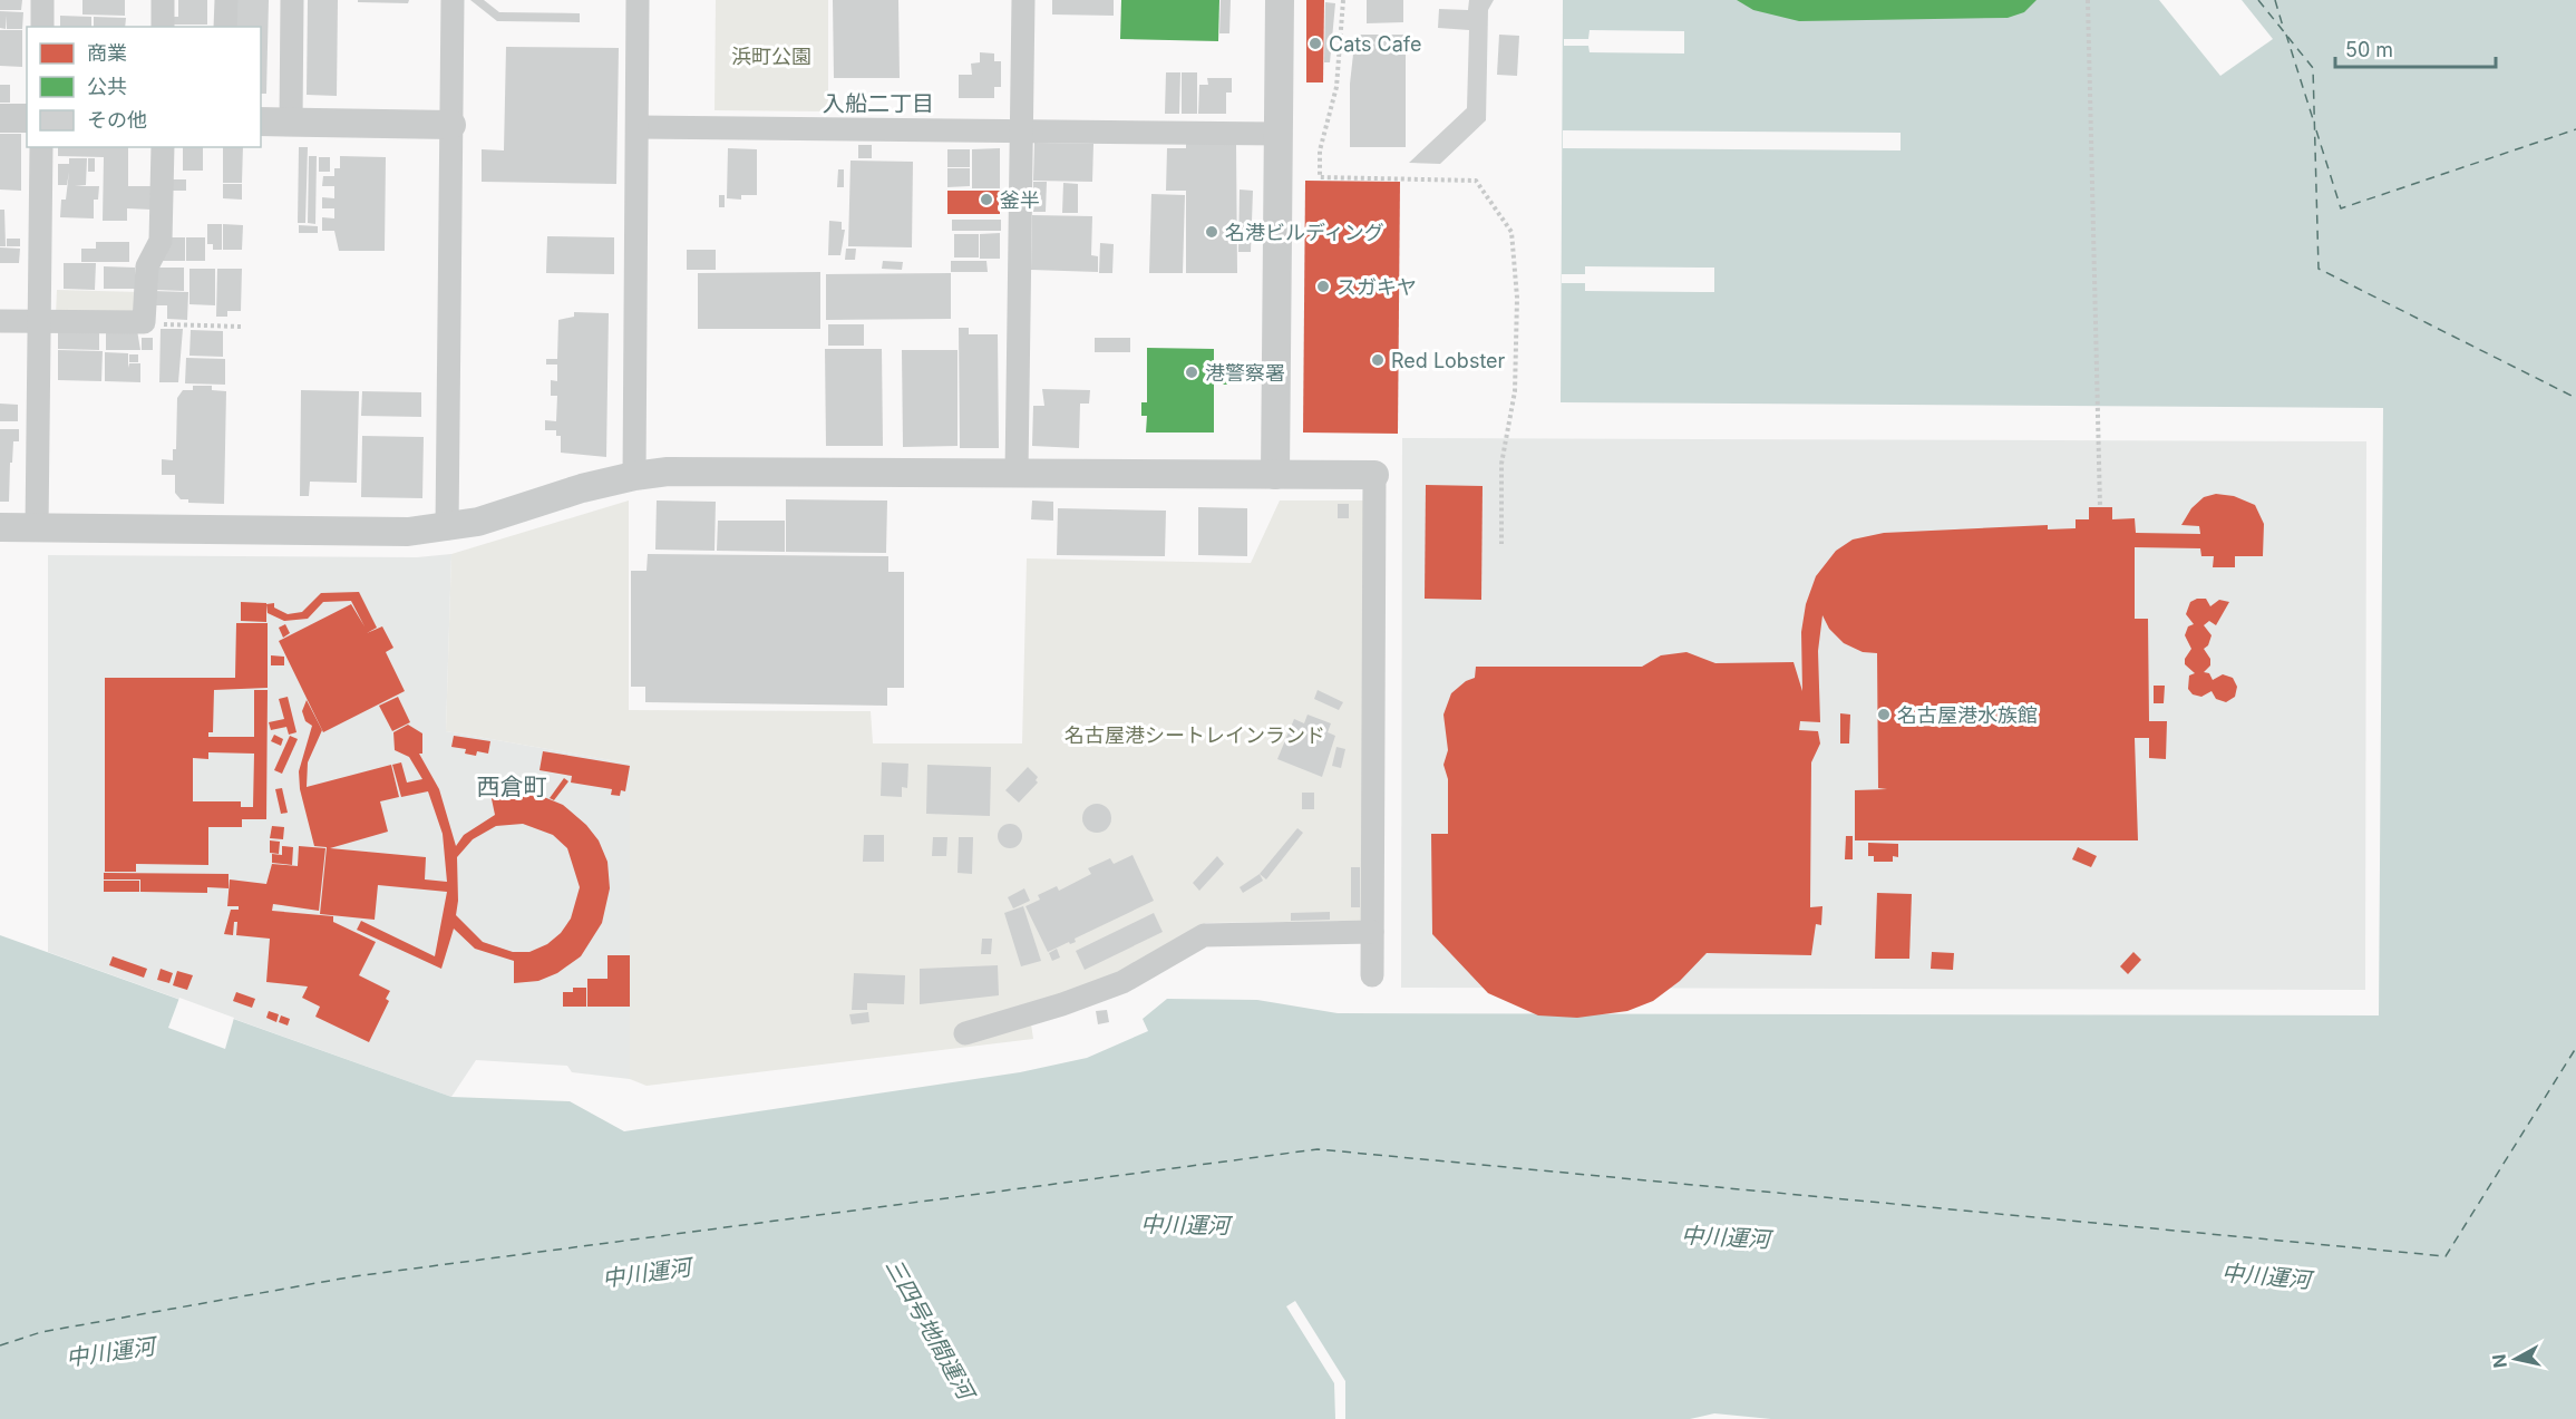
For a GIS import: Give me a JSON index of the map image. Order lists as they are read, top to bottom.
{
  "districts": ["入船二丁目", "西倉町"],
  "water": ["中川運河", "三四号地間運河"],
  "parks": ["浜町公園", "名古屋港シートレインランド"],
  "places": [
    "Cats Cafe",
    "釜半",
    "名港ビルディング",
    "スガキヤ",
    "Red Lobster",
    "港警察署",
    "名古屋港水族館"
  ],
  "legend": ["商業", "公共", "その他"],
  "scale_bar": "50 m",
  "north": "left"
}
